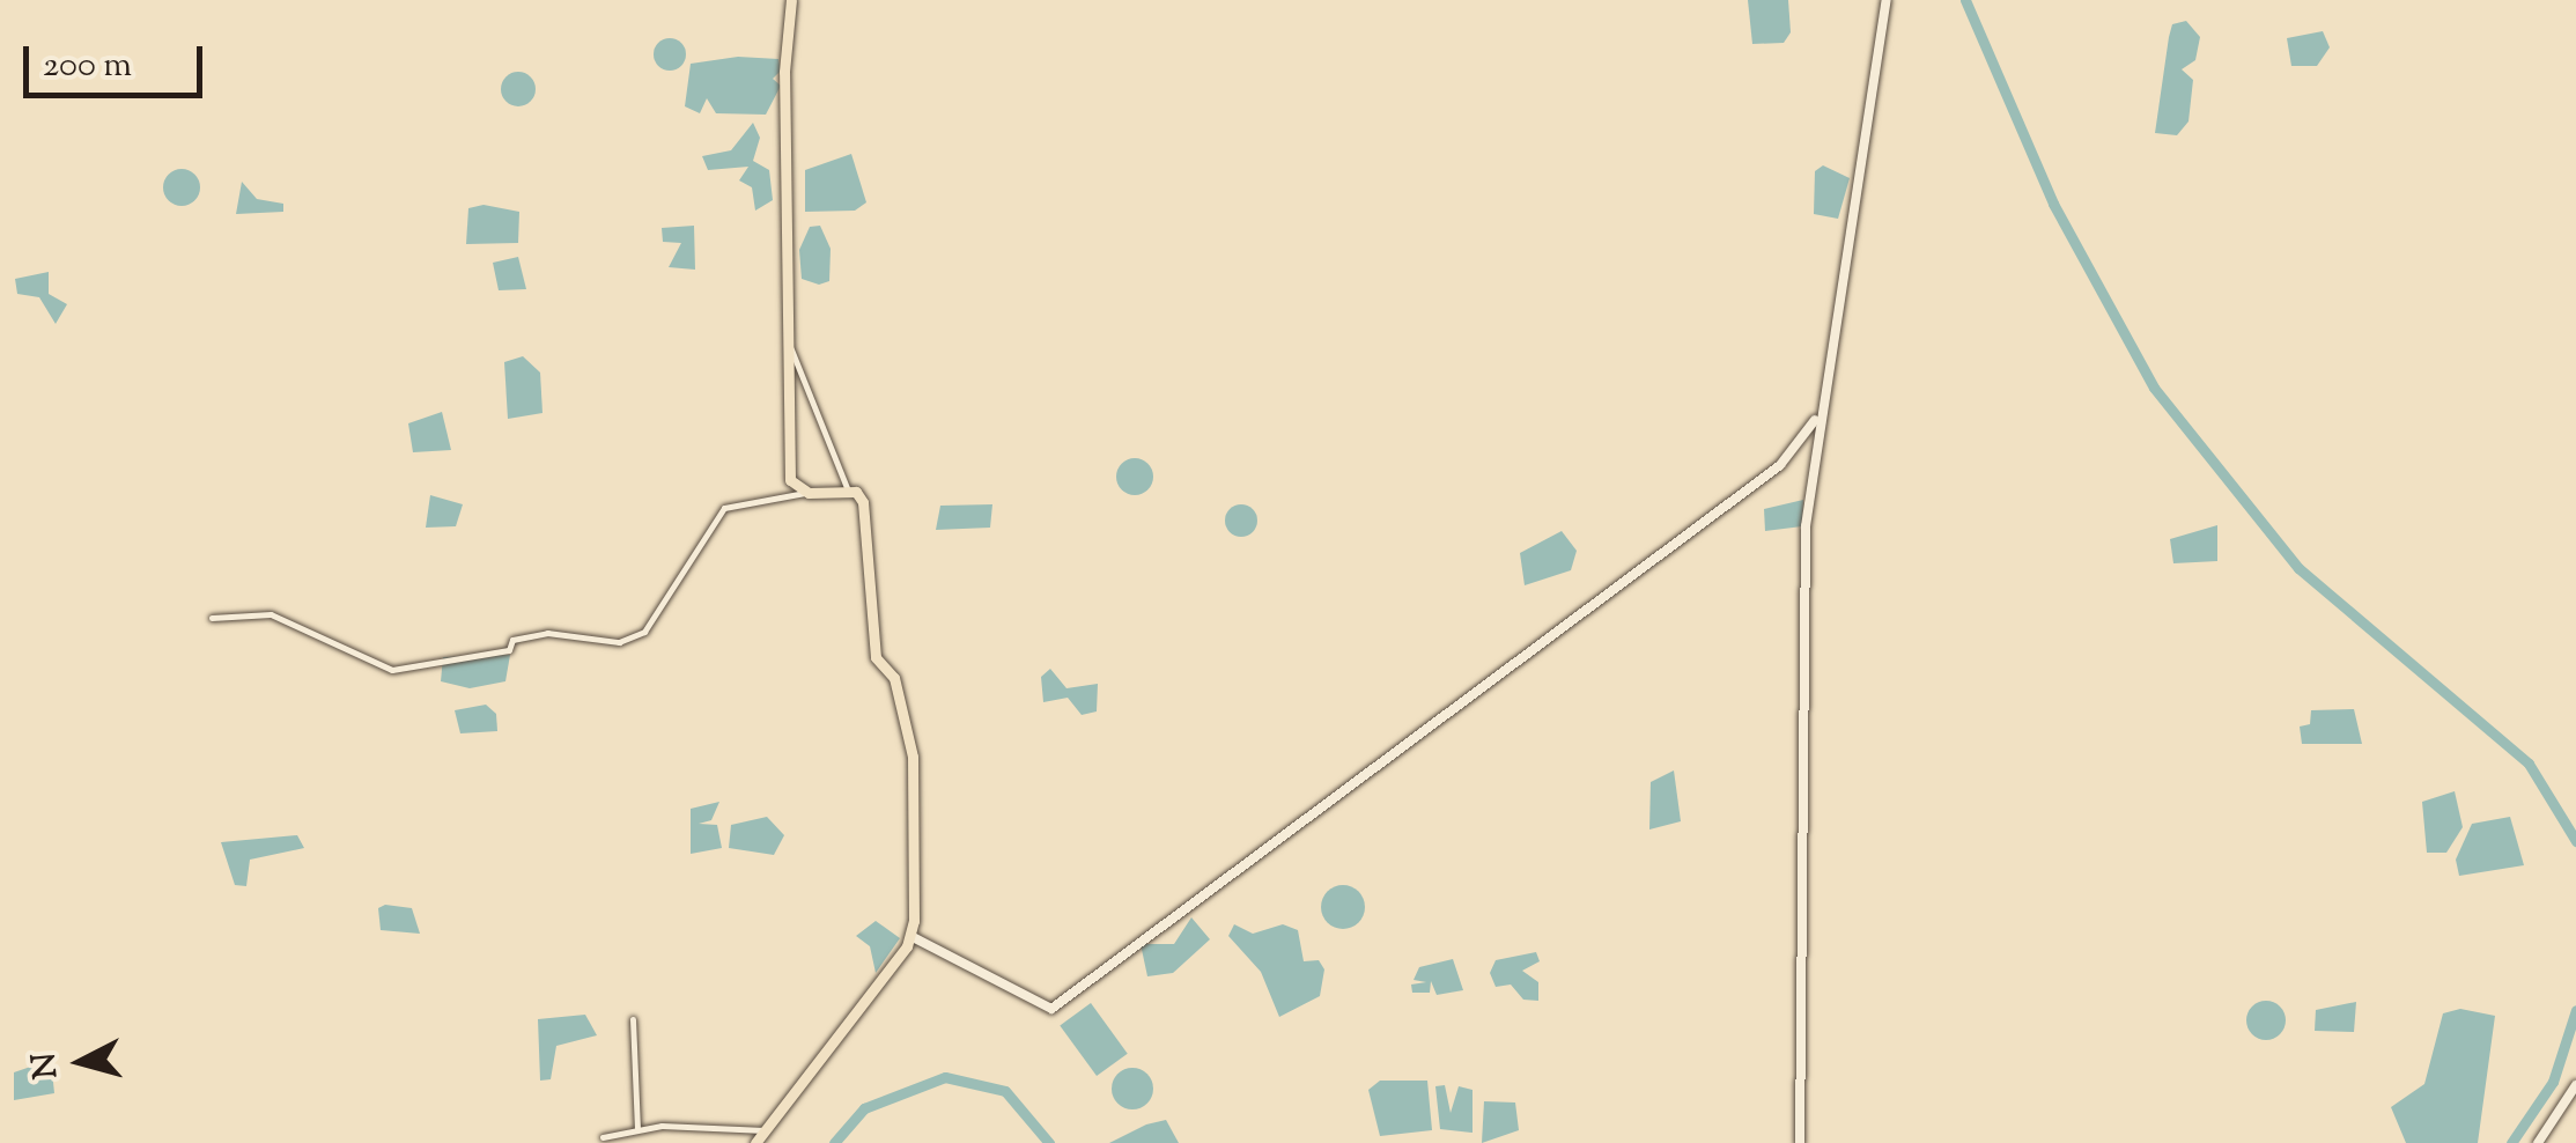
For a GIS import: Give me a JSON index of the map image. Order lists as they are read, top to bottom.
{
  "scale_bar": "200 m",
  "north": "left"
}
